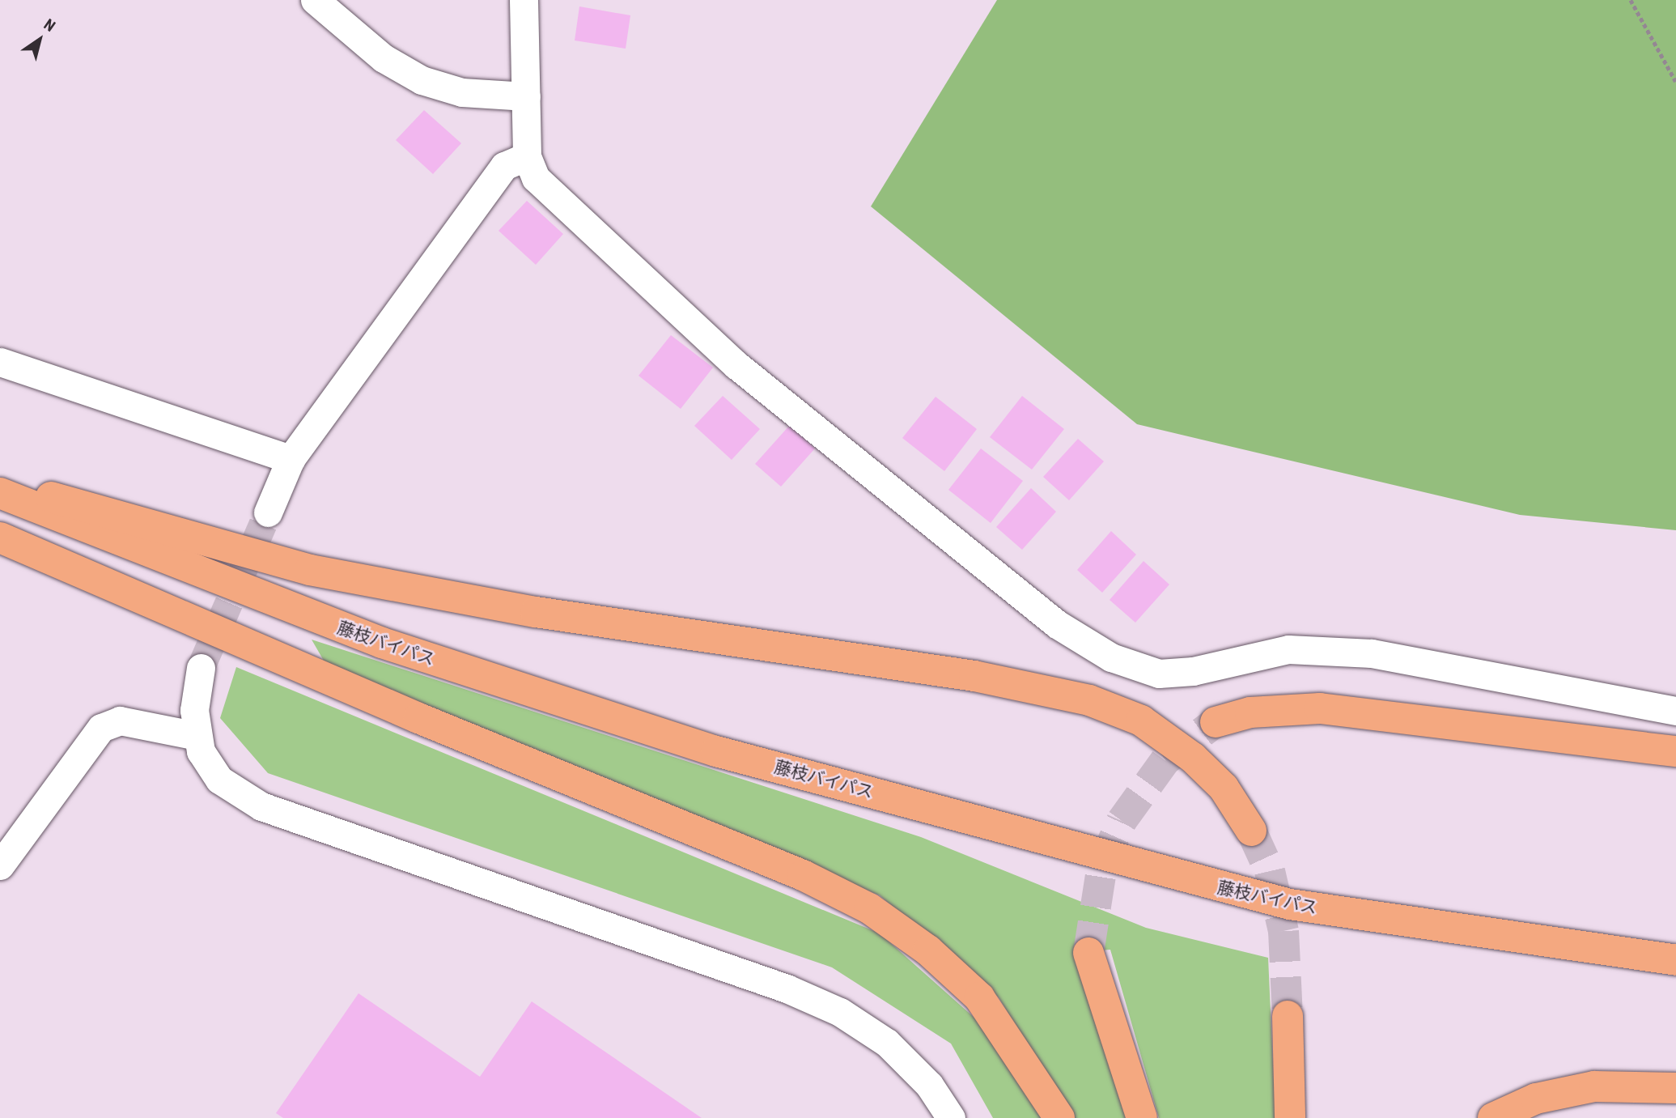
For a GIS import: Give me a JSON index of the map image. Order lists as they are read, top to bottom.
{
  "streets": {
    "highway": ["藤枝バイパス"]
  },
  "north": "top right"
}
